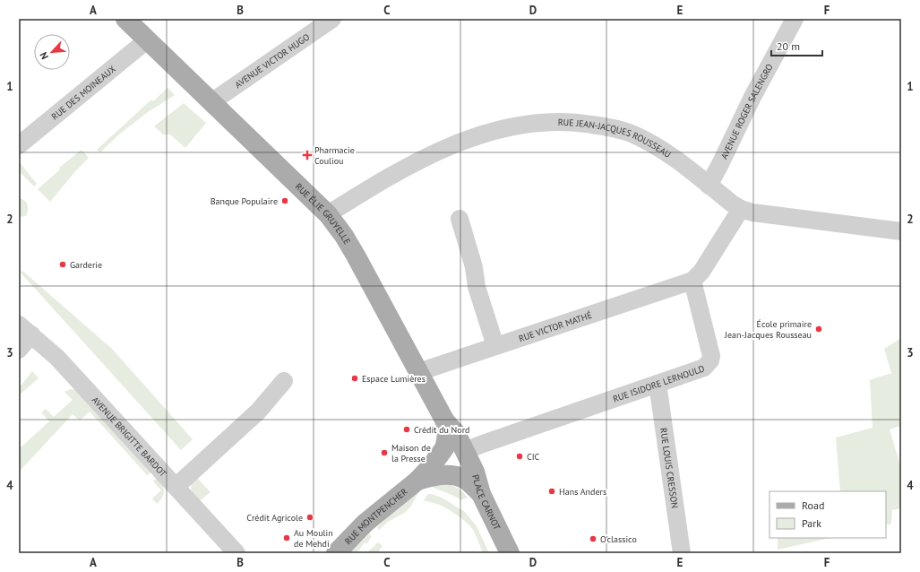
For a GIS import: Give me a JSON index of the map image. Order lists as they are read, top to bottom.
{
  "streets": {
    "main road": ["RUE ÉLIE GRUYELLE", "PLACE CARNOT", "RUE MONTPENCHER"],
    "street": [
      "AVENUE VICTOR HUGO",
      "RUE DES MOINEAUX",
      "AVENUE ROGER SALENGRO",
      "RUE JEAN-JACQUES ROUSSEAU",
      "RUE VICTOR MATHÉ",
      "RUE ISIDORE LERNOULD",
      "AVENUE BRIGITTE BARDOT",
      "RUE LOUIS CRESSON"
    ]
  },
  "crossings": [
    ["AVENUE VICTOR HUGO", "RUE ÉLIE GRUYELLE"],
    ["RUE DES MOINEAUX", "RUE ÉLIE GRUYELLE"],
    ["AVENUE ROGER SALENGRO", "RUE JEAN-JACQUES ROUSSEAU"],
    ["RUE JEAN-JACQUES ROUSSEAU", "RUE ÉLIE GRUYELLE"],
    ["RUE ÉLIE GRUYELLE", "RUE VICTOR MATHÉ"],
    ["RUE ÉLIE GRUYELLE", "RUE ISIDORE LERNOULD"],
    ["RUE ÉLIE GRUYELLE", "PLACE CARNOT"],
    ["RUE ÉLIE GRUYELLE", "RUE MONTPENCHER"],
    ["RUE VICTOR MATHÉ", "RUE ISIDORE LERNOULD"],
    ["RUE ISIDORE LERNOULD", "RUE LOUIS CRESSON"],
    ["RUE ISIDORE LERNOULD", "PLACE CARNOT"],
    ["PLACE CARNOT", "RUE MONTPENCHER"]
  ],
  "places": {
    "health": ["Pharmacie Couliou"],
    "other": [
      "Banque Populaire",
      "Garderie",
      "École primaire Jean-Jacques Rousseau",
      "Espace Lumières",
      "Crédit du Nord",
      "Maison de la Presse",
      "CIC",
      "Hans Anders",
      "Crédit Agricole",
      "Au Moulin de Mehdi",
      "O'classico"
    ]
  },
  "legend": ["Road", "Park"],
  "scale_bar": "20 m",
  "north": "bottom left",
  "grid": {
    "columns": [
      "A",
      "B",
      "C",
      "D",
      "E",
      "F"
    ],
    "rows": [
      "1",
      "2",
      "3",
      "4"
    ]
  }
}
